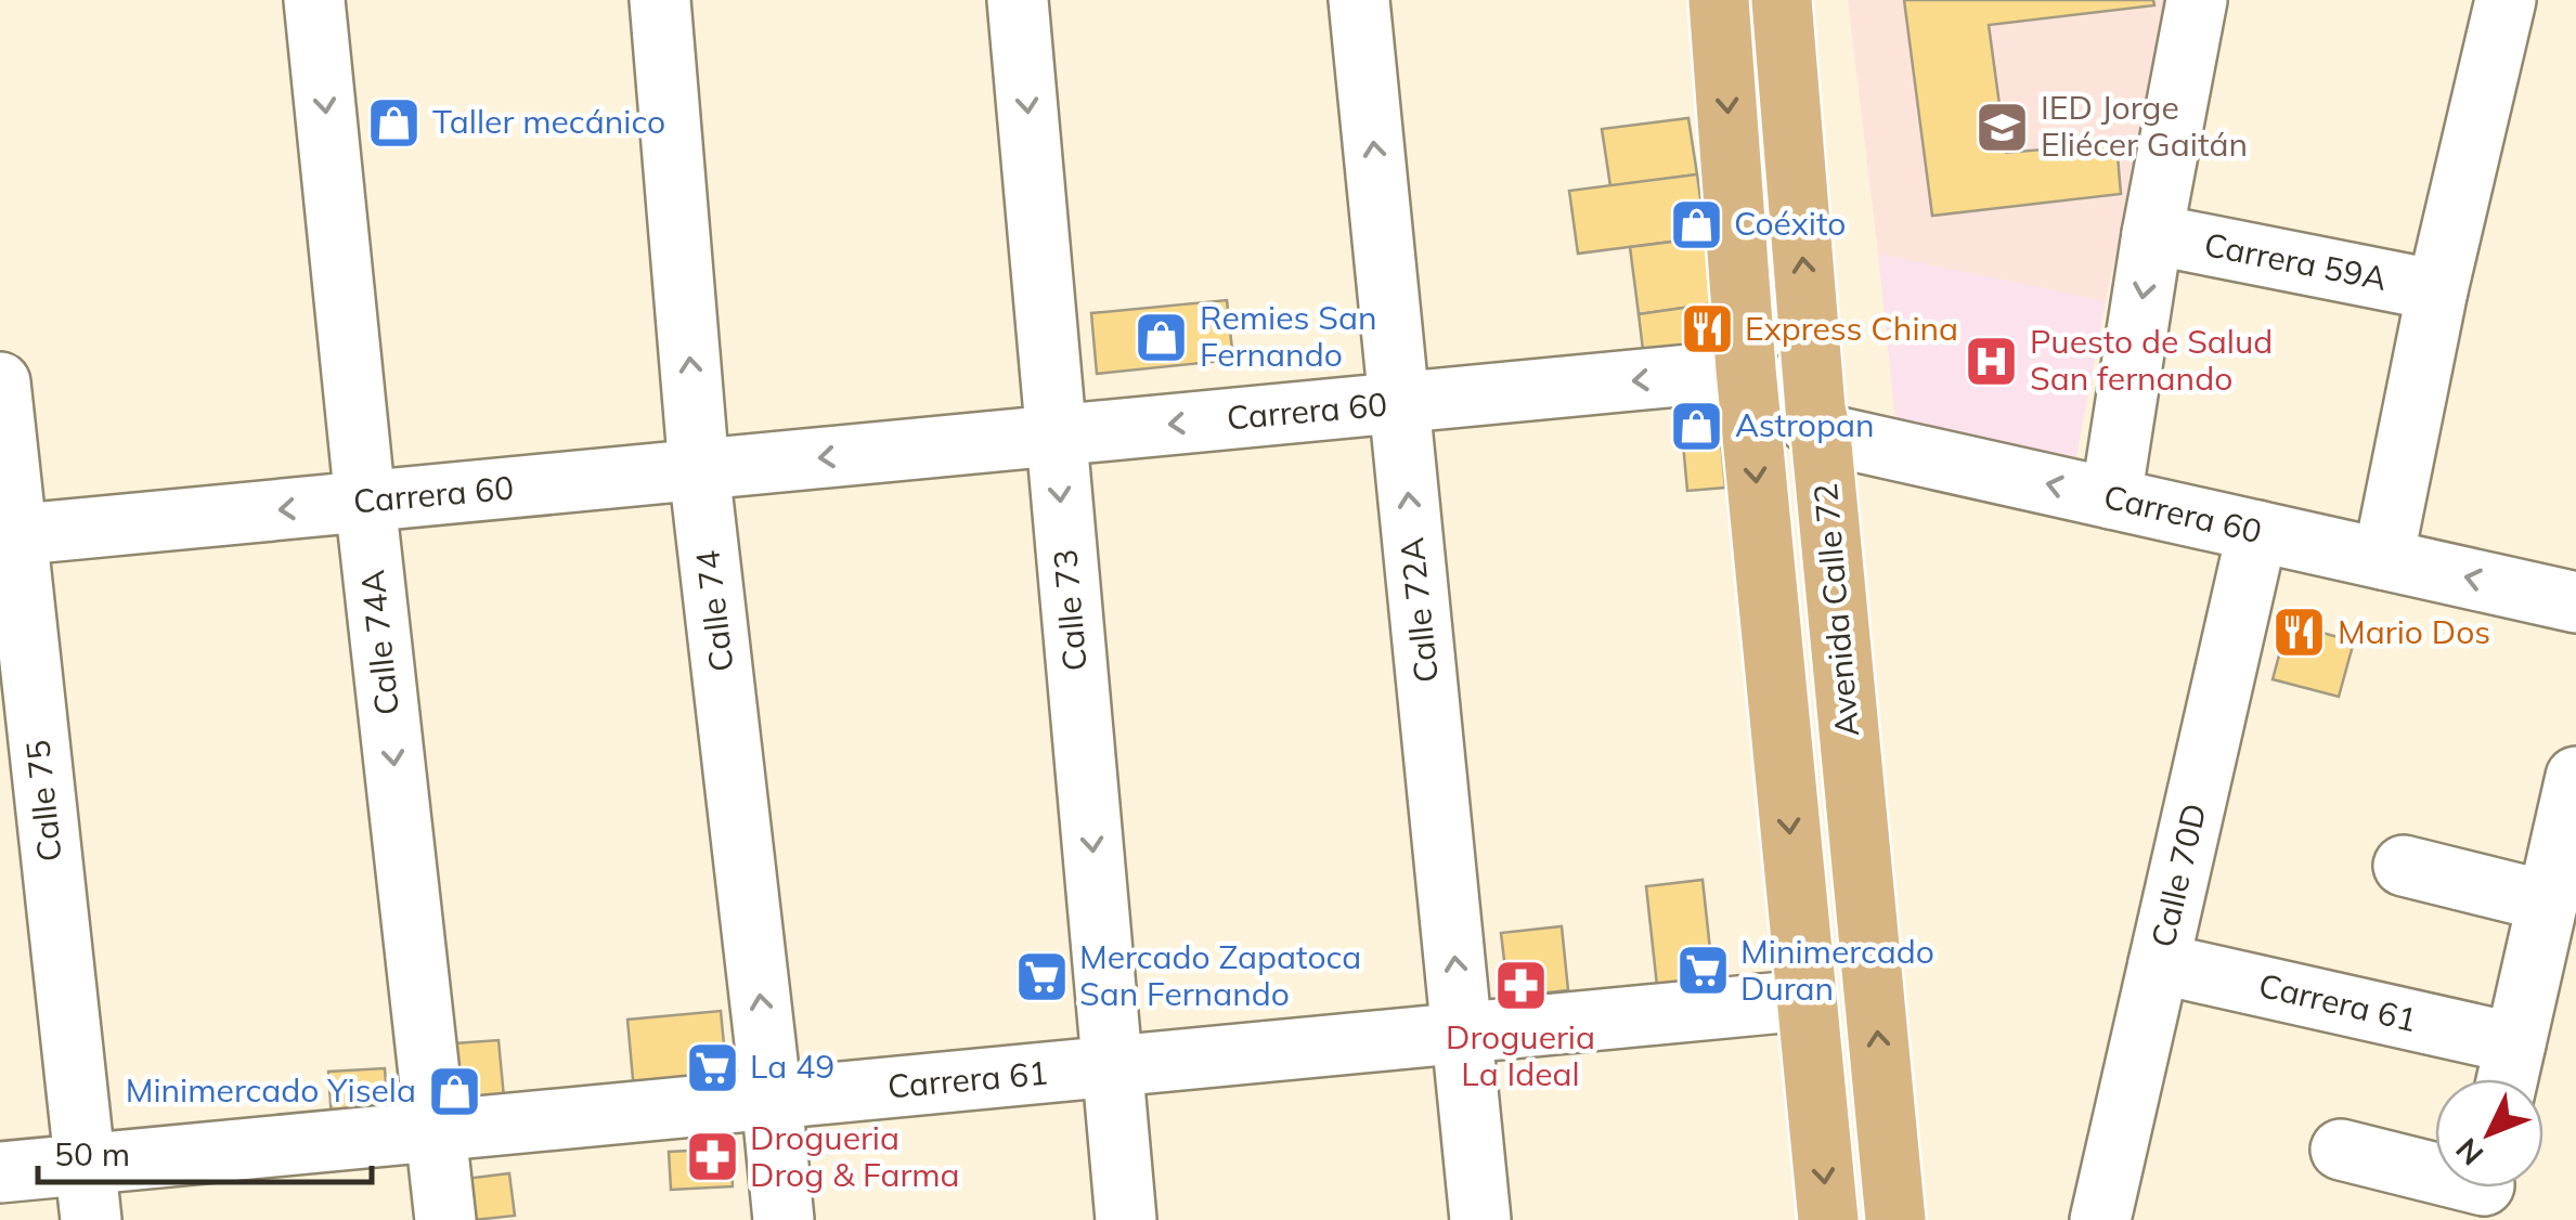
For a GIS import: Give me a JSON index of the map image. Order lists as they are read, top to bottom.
{
  "streets": {
    "main road": ["Avenida Calle 72"],
    "street": [
      "Carrera 59A",
      "Carrera 60",
      "Calle 73",
      "Calle 72A",
      "Calle 74",
      "Calle 74A",
      "Calle 75",
      "Calle 70D",
      "Carrera 61"
    ]
  },
  "crossings": [
    ["Carrera 60", "Calle 73"],
    ["Carrera 60", "Calle 72A"],
    ["Carrera 60", "Avenida Calle 72"],
    ["Carrera 60", "Calle 74"],
    ["Carrera 60", "Calle 74A"],
    ["Carrera 60", "Calle 75"],
    ["Carrera 60", "Calle 70D"],
    ["Calle 73", "Carrera 61"],
    ["Calle 72A", "Carrera 61"],
    ["Avenida Calle 72", "Carrera 61"],
    ["Calle 74", "Carrera 61"],
    ["Calle 74A", "Carrera 61"],
    ["Calle 75", "Carrera 61"],
    ["Calle 70D", "Carrera 61"]
  ],
  "one_way": [
    "Carrera 60",
    "Calle 73",
    "Calle 72A",
    "Calle 74",
    "Calle 74A"
  ],
  "places": {
    "shop": [
      "Taller mecánico",
      "Coéxito",
      "Remies San Fernando",
      "Astropan",
      "Minimercado Yisela"
    ],
    "school or university": ["IED Jorge Eliécer Gaitán"],
    "restaurant": ["Express China", "Mario Dos"],
    "hospital": ["Puesto de Salud San fernando"],
    "supermarket": ["Minimercado Duran", "Mercado Zapatoca San Fernando", "La 49"],
    "pharmacy": ["Drogueria La Ideal", "Drogueria Drog & Farma"]
  },
  "scale_bar": "50 m",
  "north": "bottom left"
}
